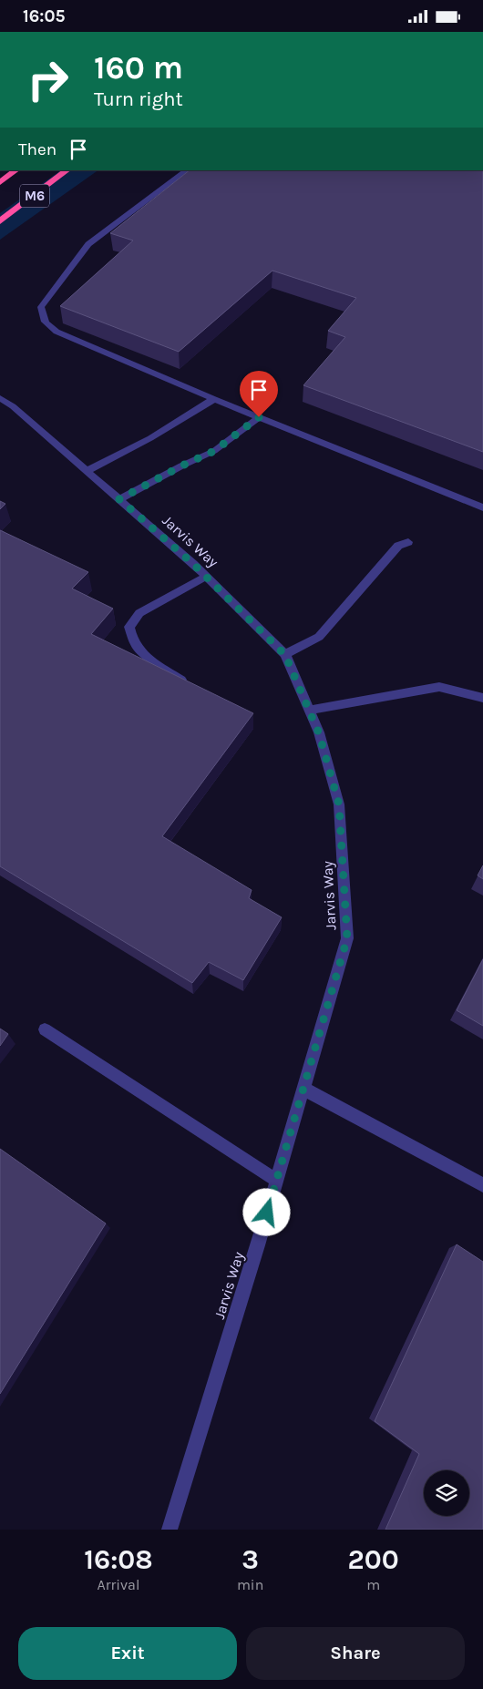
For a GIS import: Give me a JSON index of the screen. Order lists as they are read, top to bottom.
{
  "streets": {
    "highway": ["M6"],
    "street": ["Jarvis Way"]
  },
  "page": {
    "status": "16:05",
    "turn": ["160 m", "Turn right"],
    "then": "Then",
    "eta": [
      "16:08",
      "Arrival",
      "3",
      "min",
      "200",
      "m"
    ],
    "buttons": ["Exit", "Share"]
  }
}
